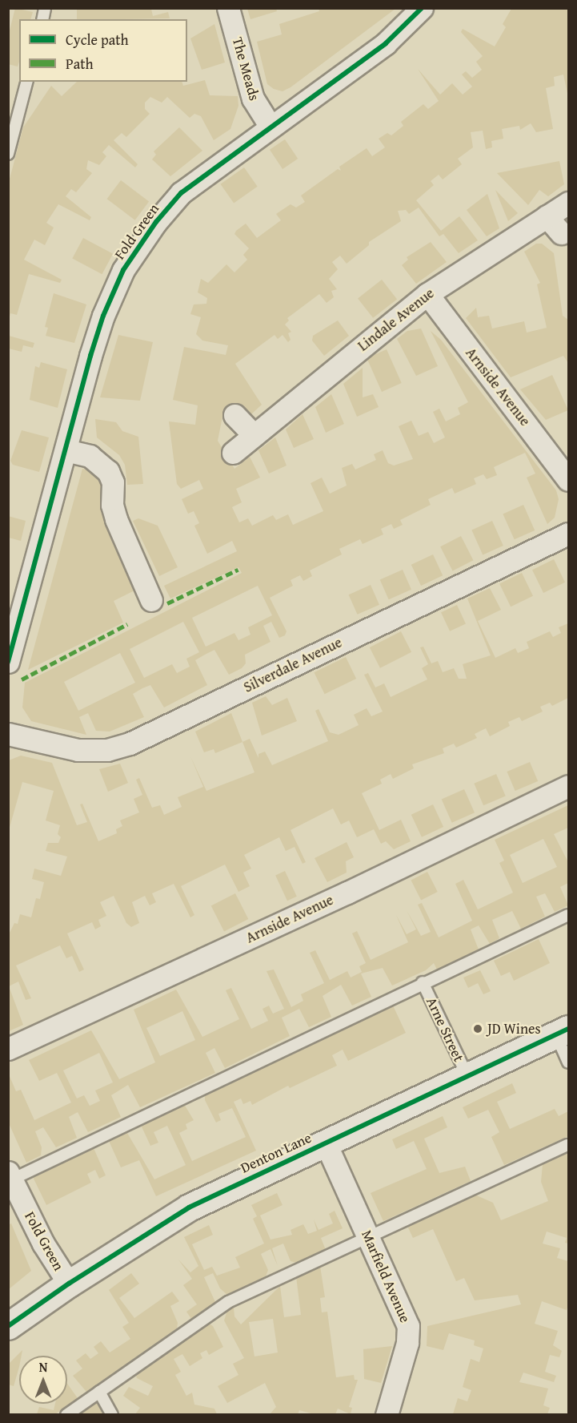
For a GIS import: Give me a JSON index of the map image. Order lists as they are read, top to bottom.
{
  "streets": {
    "street": [
      "The Meads",
      "Fold Green",
      "Lindale Avenue",
      "Arnside Avenue",
      "Silverdale Avenue",
      "Denton Lane",
      "Marfield Avenue"
    ],
    "lane": ["Arne Street"]
  },
  "crossings": [
    ["The Meads", "Fold Green"],
    ["Fold Green", "Denton Lane"],
    ["Lindale Avenue", "Arnside Avenue"],
    ["Arne Street", "Denton Lane"],
    ["Denton Lane", "Marfield Avenue"]
  ],
  "places": ["JD Wines"],
  "legend": ["Cycle path", "Path"],
  "north": "top"
}
